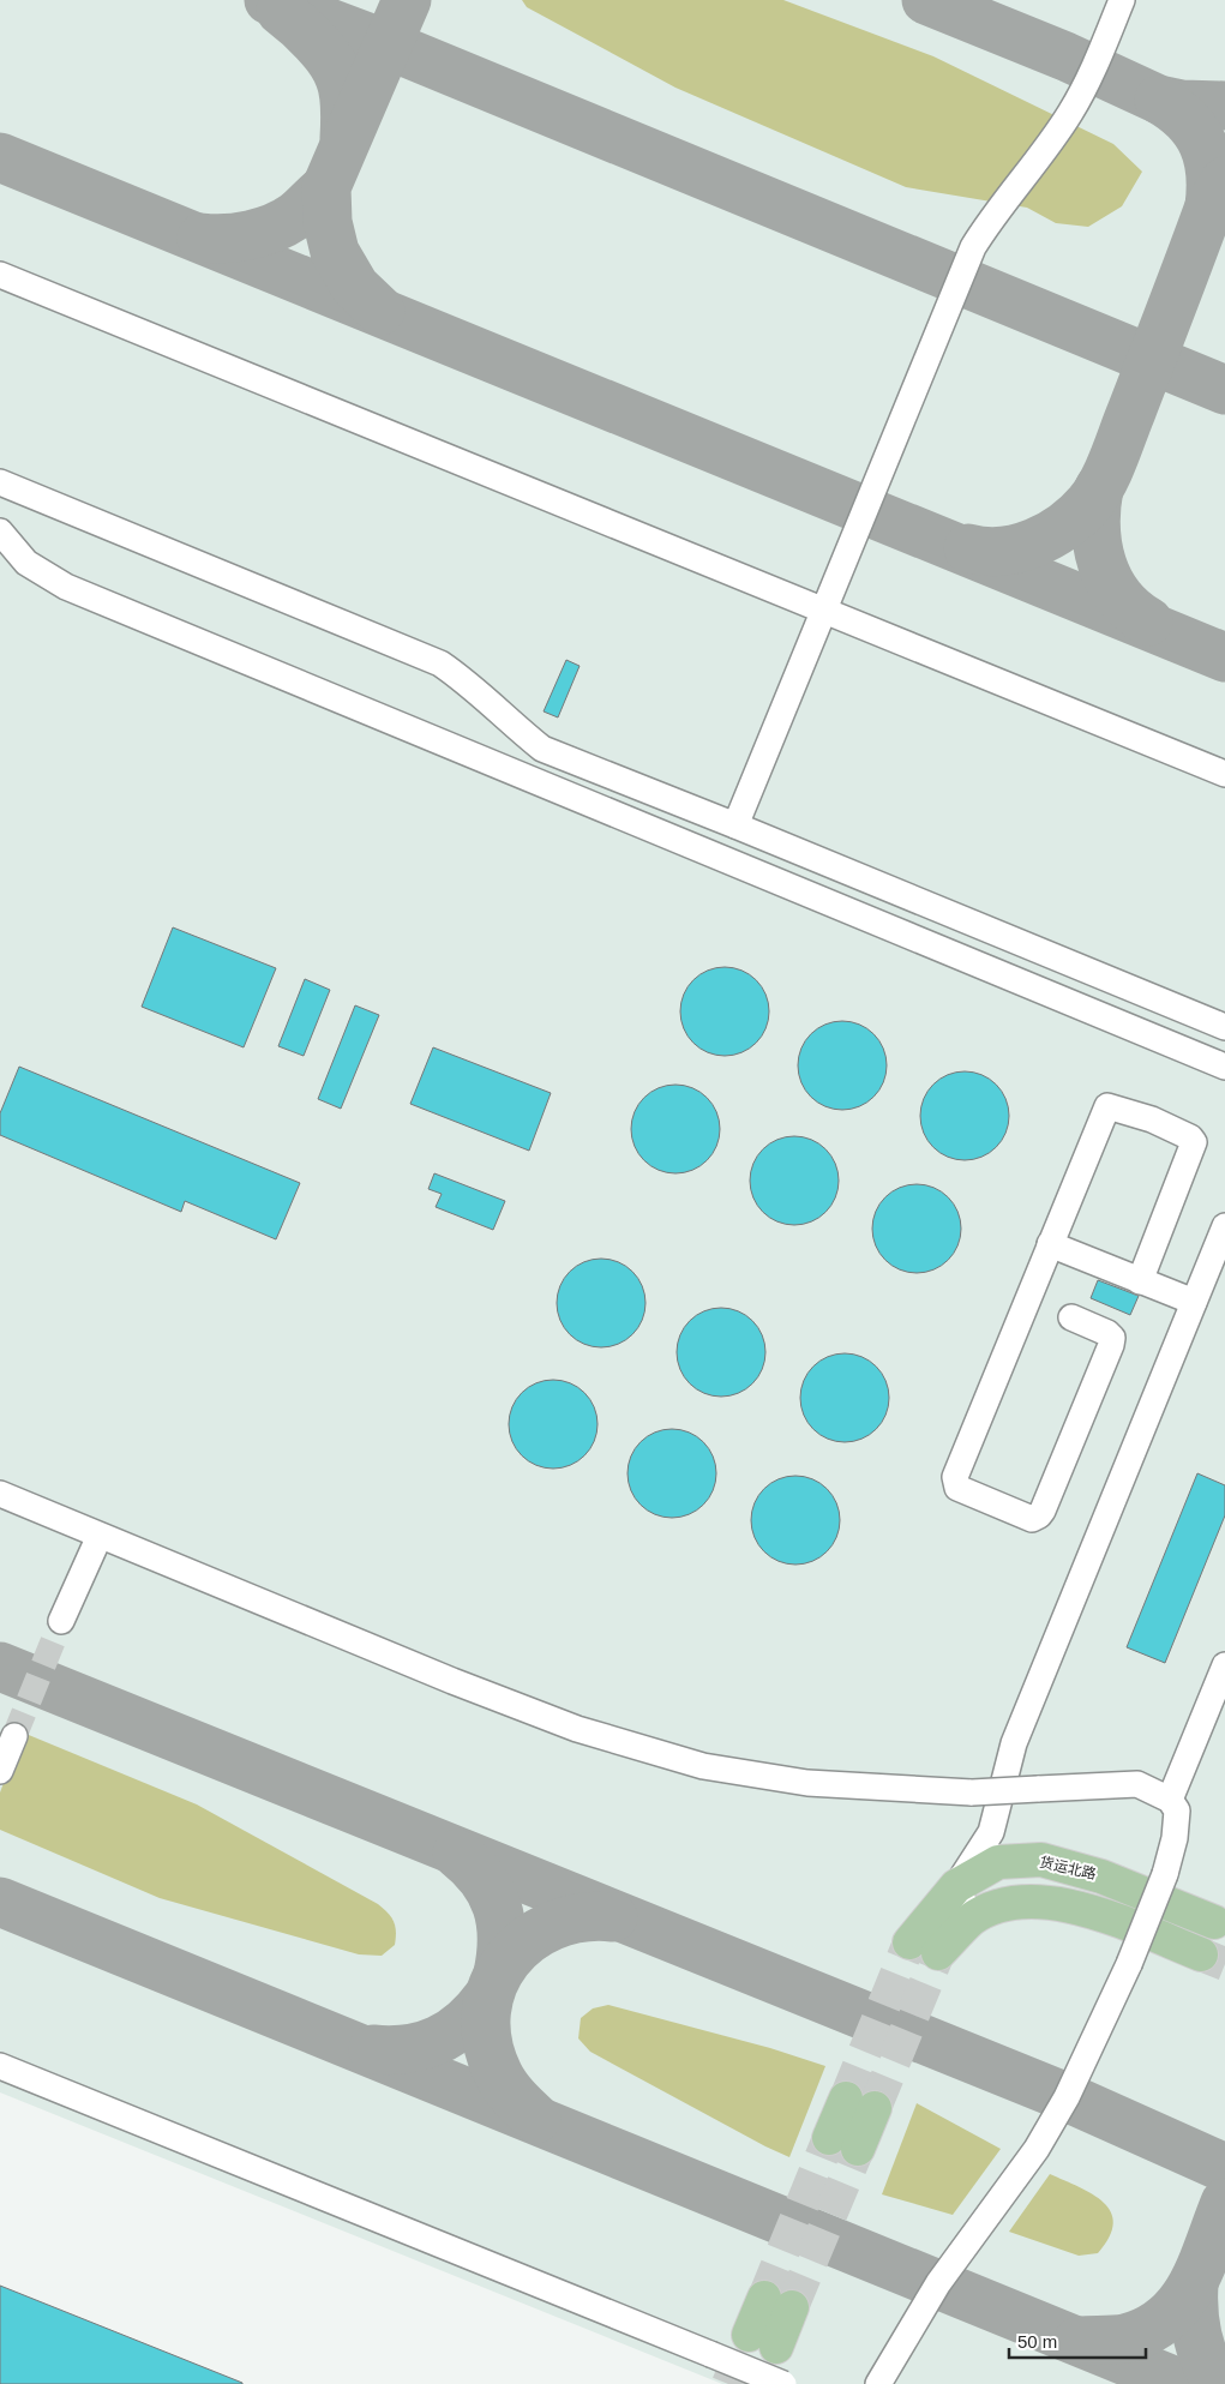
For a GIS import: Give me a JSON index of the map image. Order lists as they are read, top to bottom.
{
  "streets": {
    "main road": ["货运北路"]
  },
  "scale_bar": "50 m"
}
